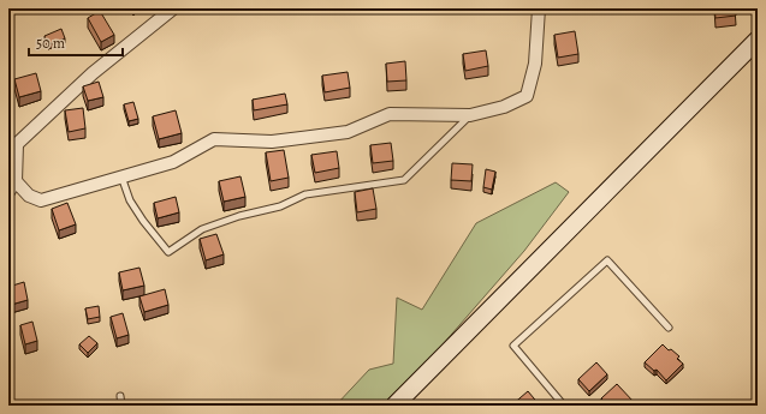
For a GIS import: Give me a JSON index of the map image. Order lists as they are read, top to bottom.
{
  "scale_bar": "50 m"
}
